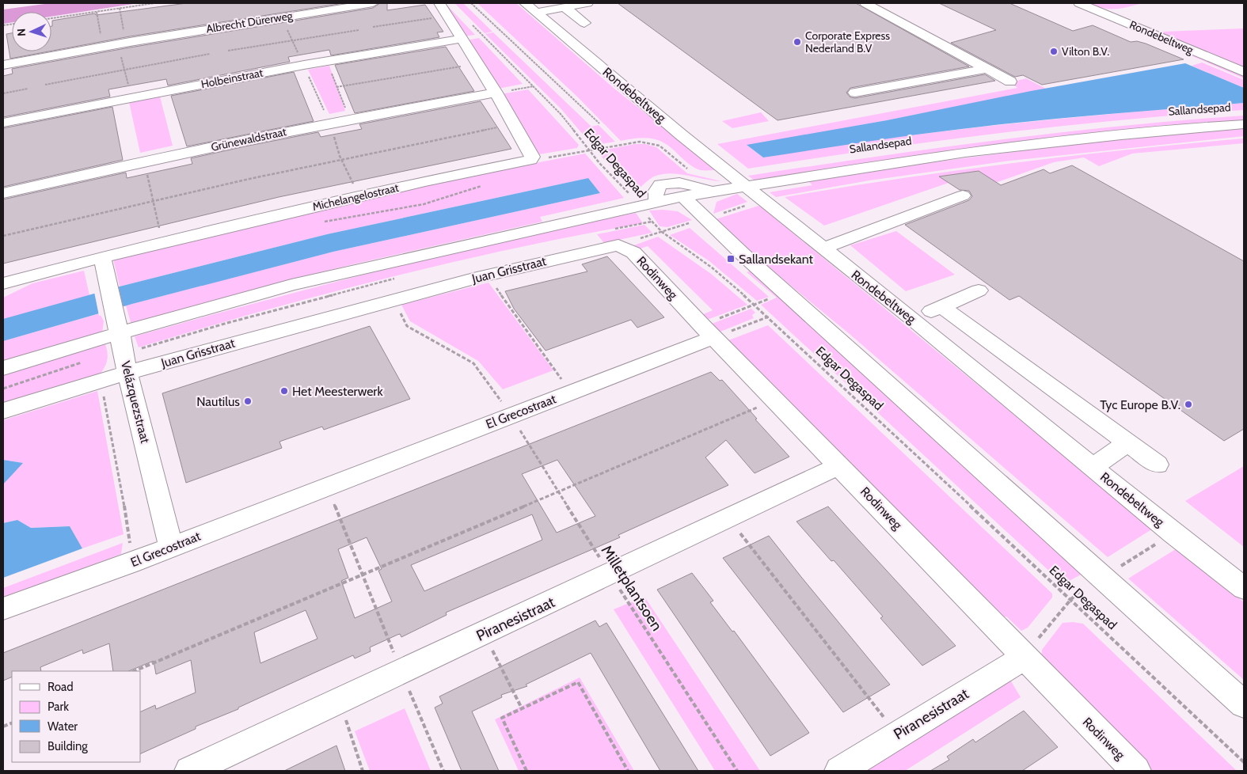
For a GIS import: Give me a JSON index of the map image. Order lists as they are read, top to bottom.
{
  "streets": {
    "street": [
      "Albrecht Dürerweg",
      "Rondebeltweg",
      "Holbeinstraat",
      "Grünewaldstraat",
      "Michelangelostraat",
      "Juan Grisstraat",
      "Rodinweg",
      "Velázquezstraat",
      "El Grecostraat",
      "Piranesistraat"
    ],
    "path": ["Edgar Degaspad", "Milletplantsoen"]
  },
  "crossings": [
    ["Michelangelostraat", "Velázquezstraat"],
    ["Juan Grisstraat", "Rodinweg"],
    ["Juan Grisstraat", "Velázquezstraat"],
    ["Rodinweg", "El Grecostraat"],
    ["Rodinweg", "Piranesistraat"],
    ["Velázquezstraat", "El Grecostraat"],
    ["El Grecostraat", "Milletplantsoen"],
    ["Milletplantsoen", "Piranesistraat"]
  ],
  "places": {
    "other": [
      "Corporate Express Nederland B.V",
      "Vilton B.V.",
      "Het Meesterwerk",
      "Nautilus",
      "Tyc Europe B.V."
    ],
    "transit": ["Sallandsekant"]
  },
  "legend": [
    "Road",
    "Park",
    "Water",
    "Building"
  ],
  "north": "left"
}
